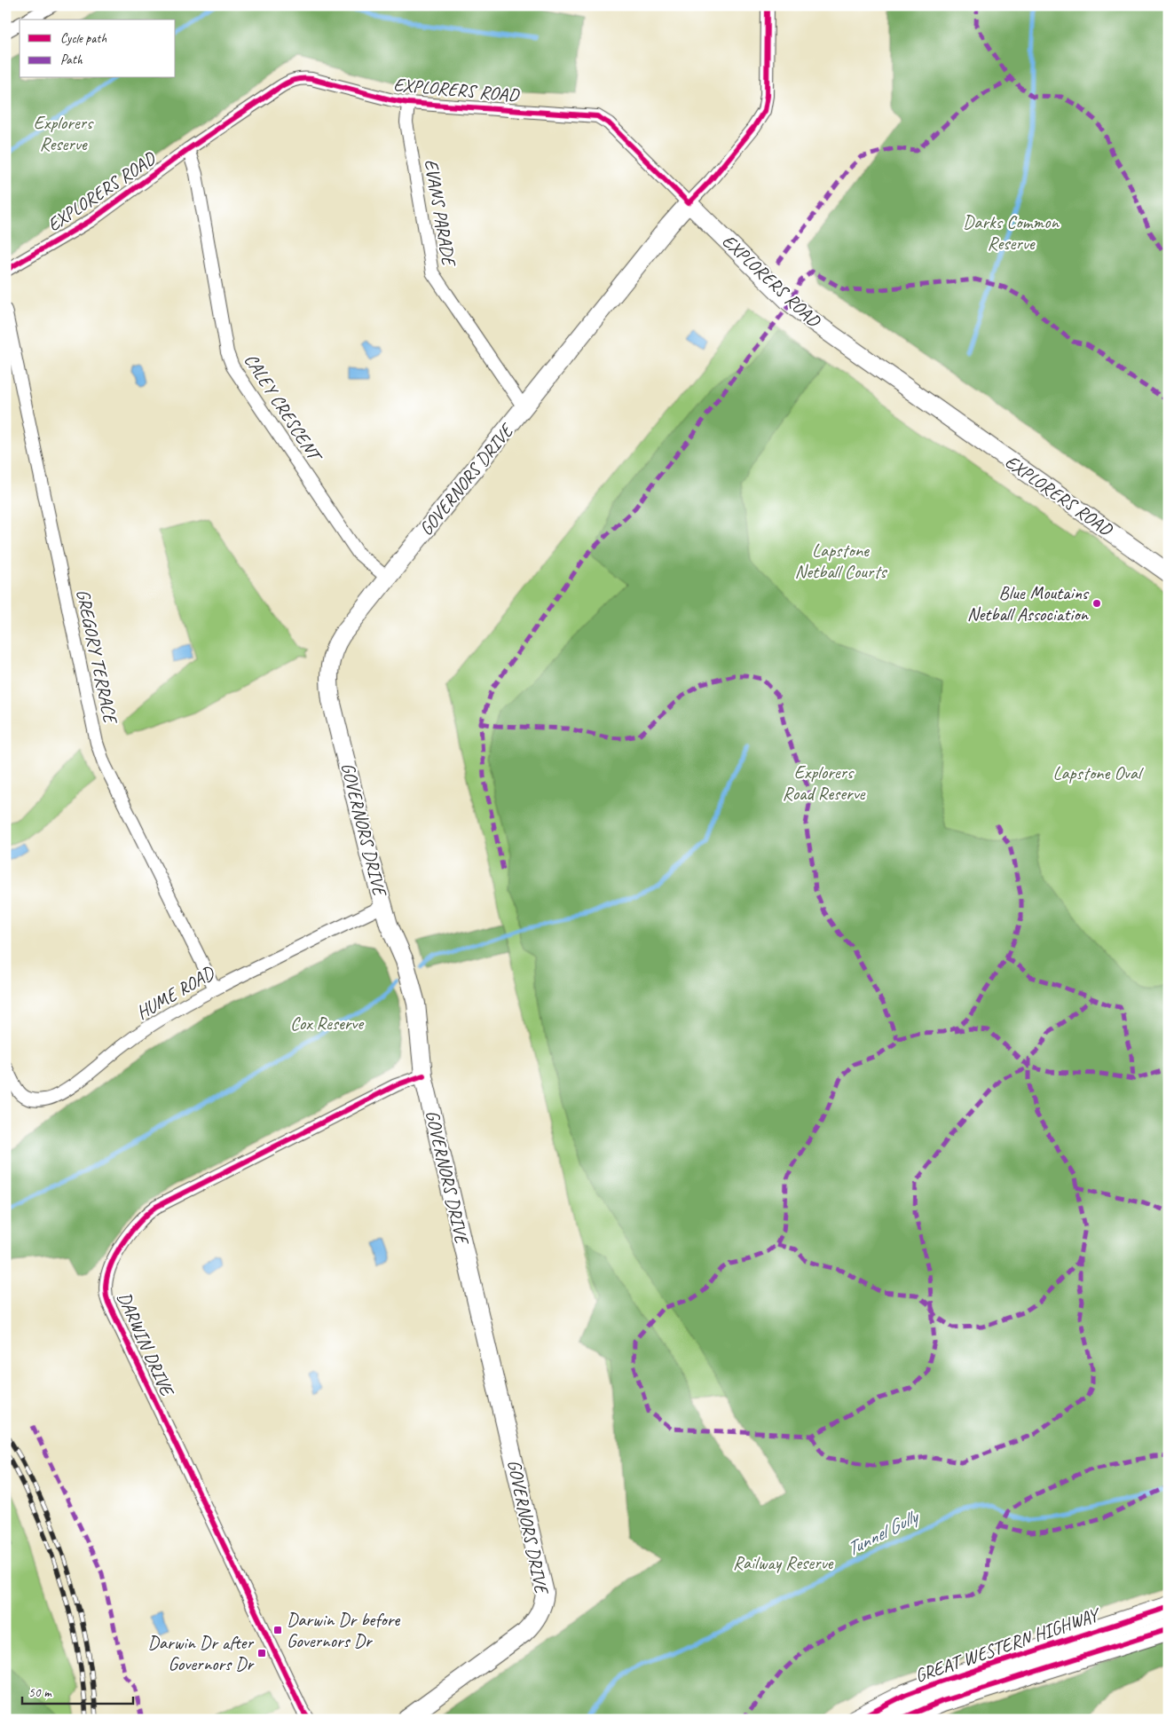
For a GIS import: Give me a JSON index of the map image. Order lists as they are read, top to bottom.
{
  "streets": {
    "highway": ["GREAT WESTERN HIGHWAY"],
    "main road": ["EXPLORERS ROAD", "GOVERNORS DRIVE"],
    "street": [
      "EVANS PARADE",
      "CALEY CRESCENT",
      "GREGORY TERRACE",
      "HUME ROAD",
      "DARWIN DRIVE"
    ]
  },
  "crossings": [
    ["EXPLORERS ROAD", "EVANS PARADE"],
    ["EXPLORERS ROAD", "CALEY CRESCENT"],
    ["EXPLORERS ROAD", "GOVERNORS DRIVE"],
    ["EVANS PARADE", "GOVERNORS DRIVE"],
    ["CALEY CRESCENT", "GOVERNORS DRIVE"],
    ["GOVERNORS DRIVE", "HUME ROAD"],
    ["GOVERNORS DRIVE", "DARWIN DRIVE"],
    ["GREGORY TERRACE", "HUME ROAD"]
  ],
  "water": ["Tunnel Gully"],
  "parks": [
    "Explorers Reserve",
    "Darks Common Reserve",
    "Lapstone Netball Courts",
    "Explorers Road Reserve",
    "Lapstone Oval",
    "Cox Reserve",
    "Railway Reserve"
  ],
  "places": {
    "other": ["Blue Moutains Netball Association"],
    "transit": ["Darwin Dr before Governors Dr", "Darwin Dr after Governors Dr"]
  },
  "legend": ["Cycle path", "Path"],
  "scale_bar": "50 m"
}
